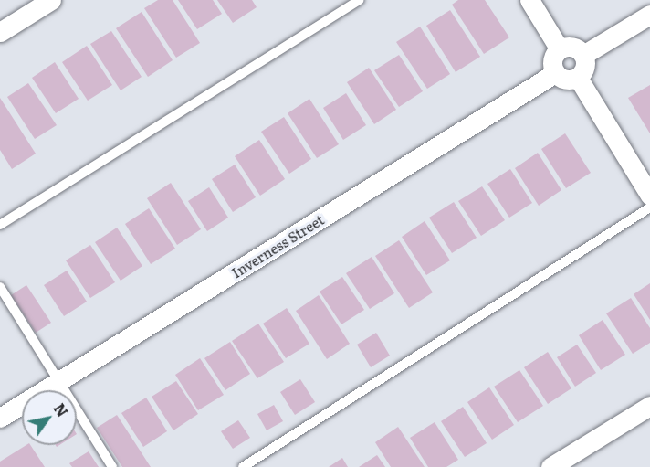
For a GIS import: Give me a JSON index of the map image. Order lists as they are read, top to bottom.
{
  "streets": {
    "street": ["Inverness Street"]
  },
  "north": "top right"
}
